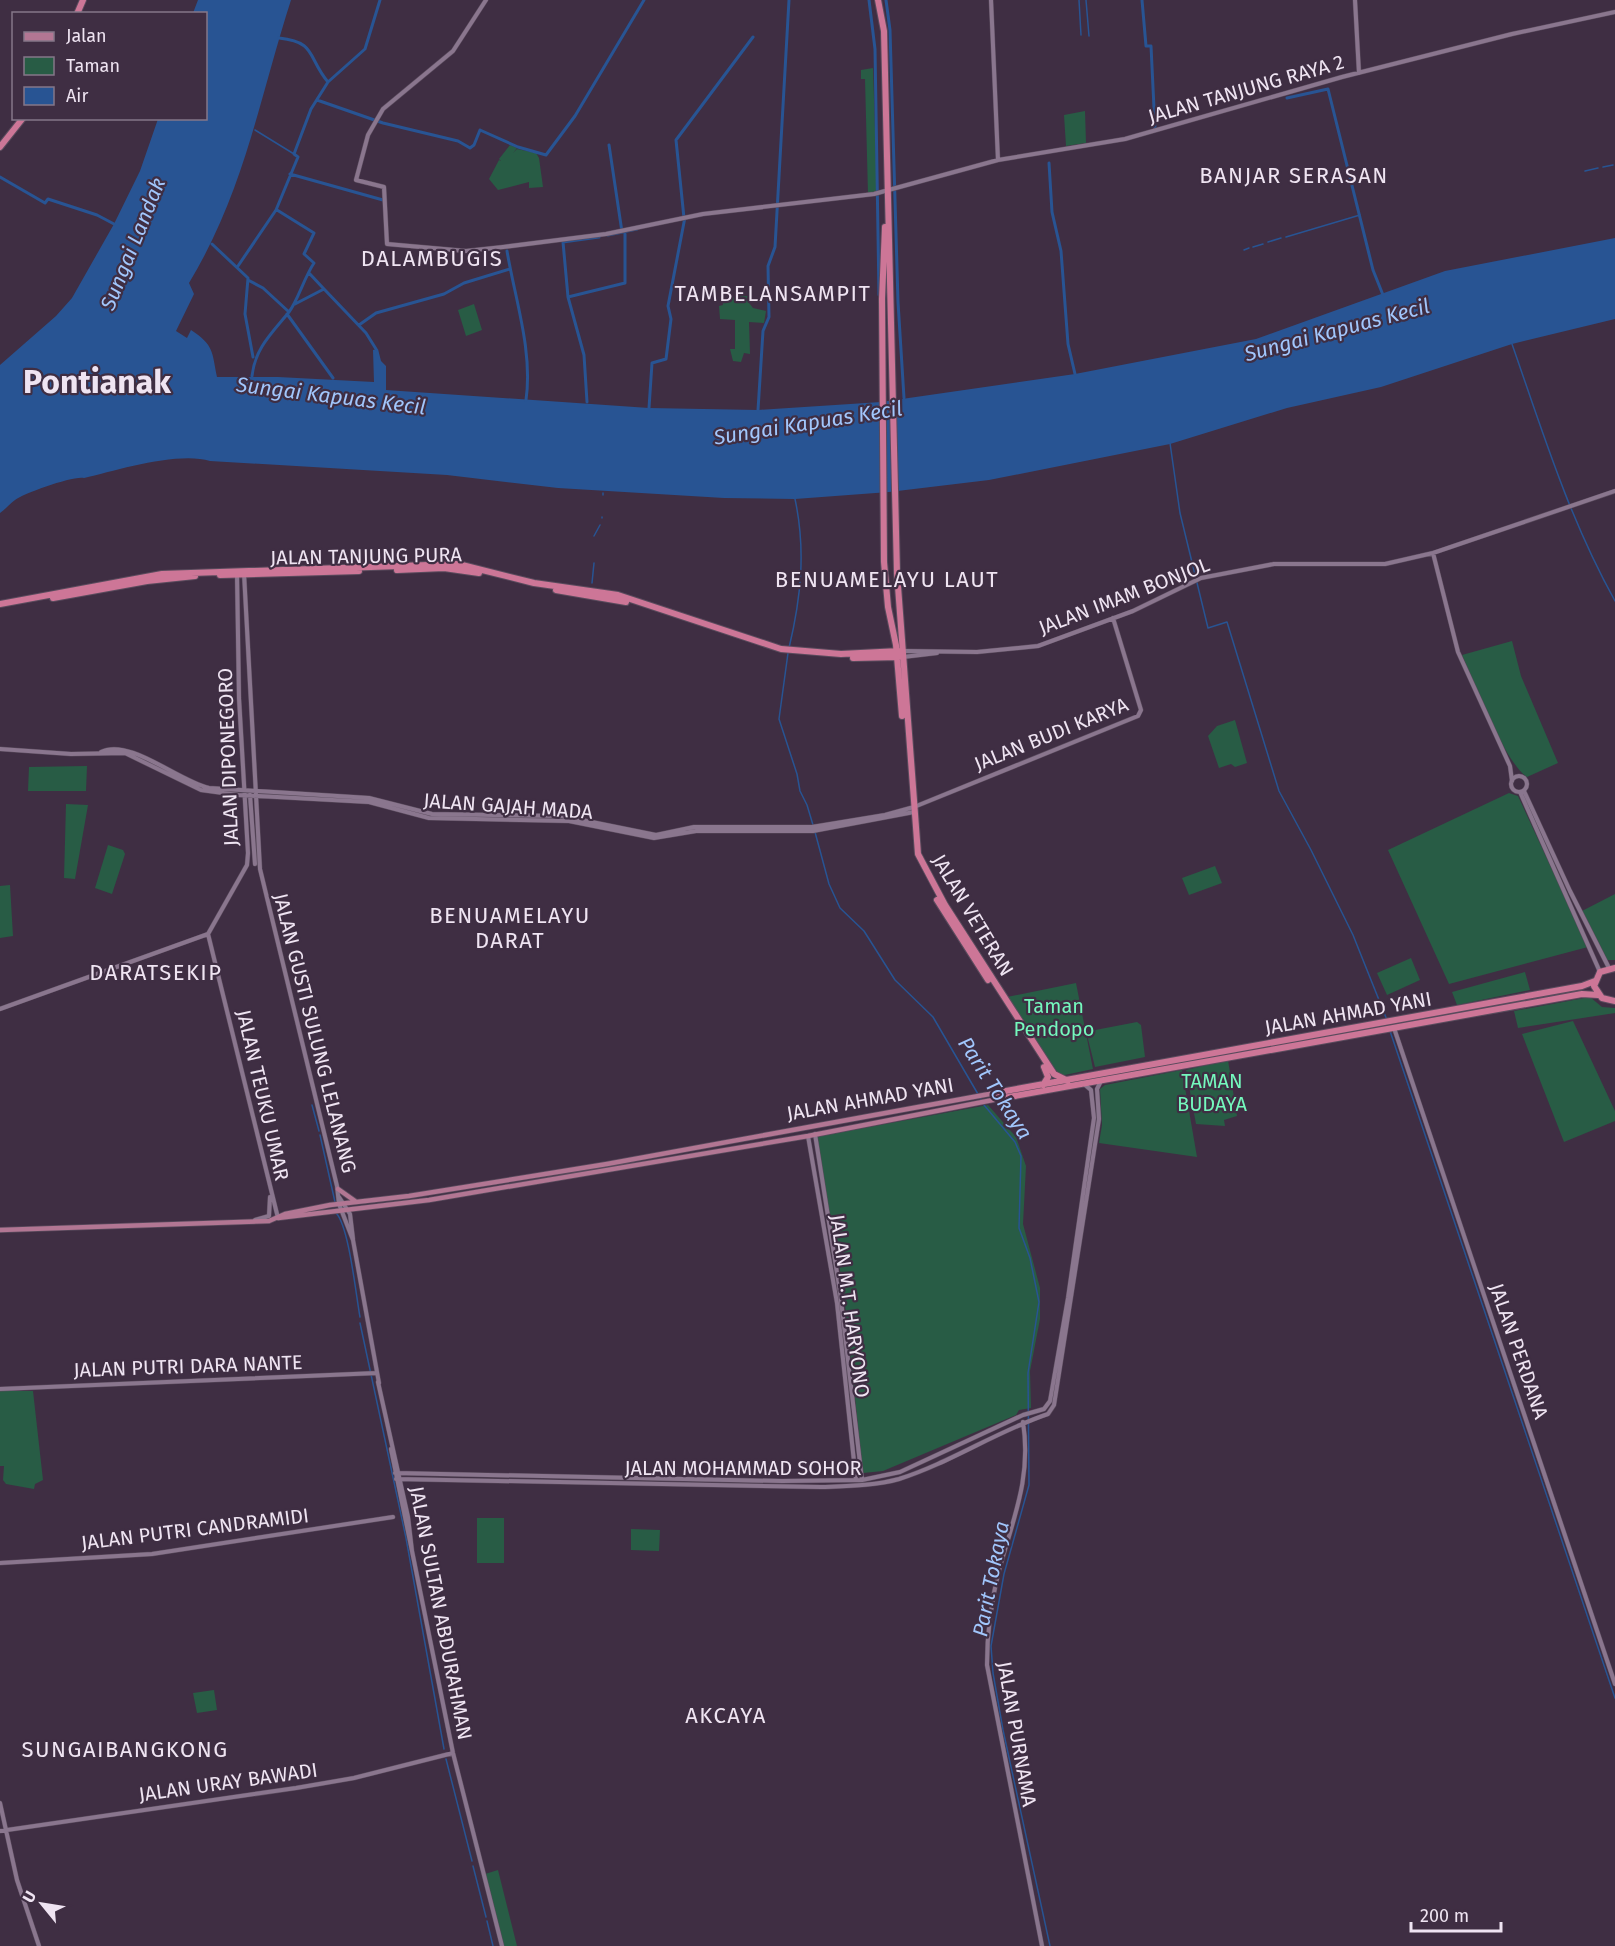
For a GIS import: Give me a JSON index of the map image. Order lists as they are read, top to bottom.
{
  "streets": {
    "highway": ["JALAN TANJUNG PURA", "JALAN VETERAN", "JALAN AHMAD YANI"],
    "street": [
      "JALAN TANJUNG RAYA 2",
      "JALAN IMAM BONJOL",
      "JALAN BUDI KARYA",
      "JALAN DIPONEGORO",
      "JALAN GAJAH MADA",
      "JALAN GUSTI SULUNG LELANANG",
      "JALAN TEUKU UMAR",
      "JALAN M.T. HARYONO",
      "JALAN PERDANA",
      "JALAN PUTRI DARA NANTE",
      "JALAN MOHAMMAD SOHOR",
      "JALAN PUTRI CANDRAMIDI",
      "JALAN SULTAN ABDURAHMAN",
      "JALAN PURNAMA",
      "JALAN URAY BAWADI"
    ]
  },
  "crossings": [
    ["JALAN TANJUNG PURA", "JALAN IMAM BONJOL"],
    ["JALAN TANJUNG PURA", "JALAN DIPONEGORO"],
    ["JALAN TANJUNG PURA", "JALAN VETERAN"],
    ["JALAN TANJUNG PURA", "JALAN GUSTI SULUNG LELANANG"],
    ["JALAN IMAM BONJOL", "JALAN BUDI KARYA"],
    ["JALAN IMAM BONJOL", "JALAN VETERAN"],
    ["JALAN BUDI KARYA", "JALAN GAJAH MADA"],
    ["JALAN BUDI KARYA", "JALAN VETERAN"],
    ["JALAN DIPONEGORO", "JALAN GAJAH MADA"],
    ["JALAN DIPONEGORO", "JALAN GUSTI SULUNG LELANANG"],
    ["JALAN DIPONEGORO", "JALAN TEUKU UMAR"],
    ["JALAN GAJAH MADA", "JALAN VETERAN"],
    ["JALAN GAJAH MADA", "JALAN GUSTI SULUNG LELANANG"],
    ["JALAN VETERAN", "JALAN AHMAD YANI"],
    ["JALAN AHMAD YANI", "JALAN GUSTI SULUNG LELANANG"],
    ["JALAN AHMAD YANI", "JALAN M.T. HARYONO"],
    ["JALAN AHMAD YANI", "JALAN PERDANA"],
    ["JALAN AHMAD YANI", "JALAN SULTAN ABDURAHMAN"],
    ["JALAN GUSTI SULUNG LELANANG", "JALAN SULTAN ABDURAHMAN"],
    ["JALAN M.T. HARYONO", "JALAN MOHAMMAD SOHOR"],
    ["JALAN PUTRI DARA NANTE", "JALAN SULTAN ABDURAHMAN"],
    ["JALAN MOHAMMAD SOHOR", "JALAN PURNAMA"],
    ["JALAN SULTAN ABDURAHMAN", "JALAN URAY BAWADI"]
  ],
  "districts": [
    "BANJAR SERASAN",
    "DALAMBUGIS",
    "TAMBELANSAMPIT",
    "Pontianak",
    "BENUAMELAYU LAUT",
    "BENUAMELAYU DARAT",
    "DARATSEKIP",
    "AKCAYA",
    "SUNGAIBANGKONG"
  ],
  "water": ["Sungai Landak", "Sungai Kapuas Kecil", "Parit Tokaya"],
  "parks": ["Taman Pendopo", "TAMAN BUDAYA"],
  "legend": ["Jalan", "Taman", "Air"],
  "scale_bar": "200 m",
  "north": "top left"
}
